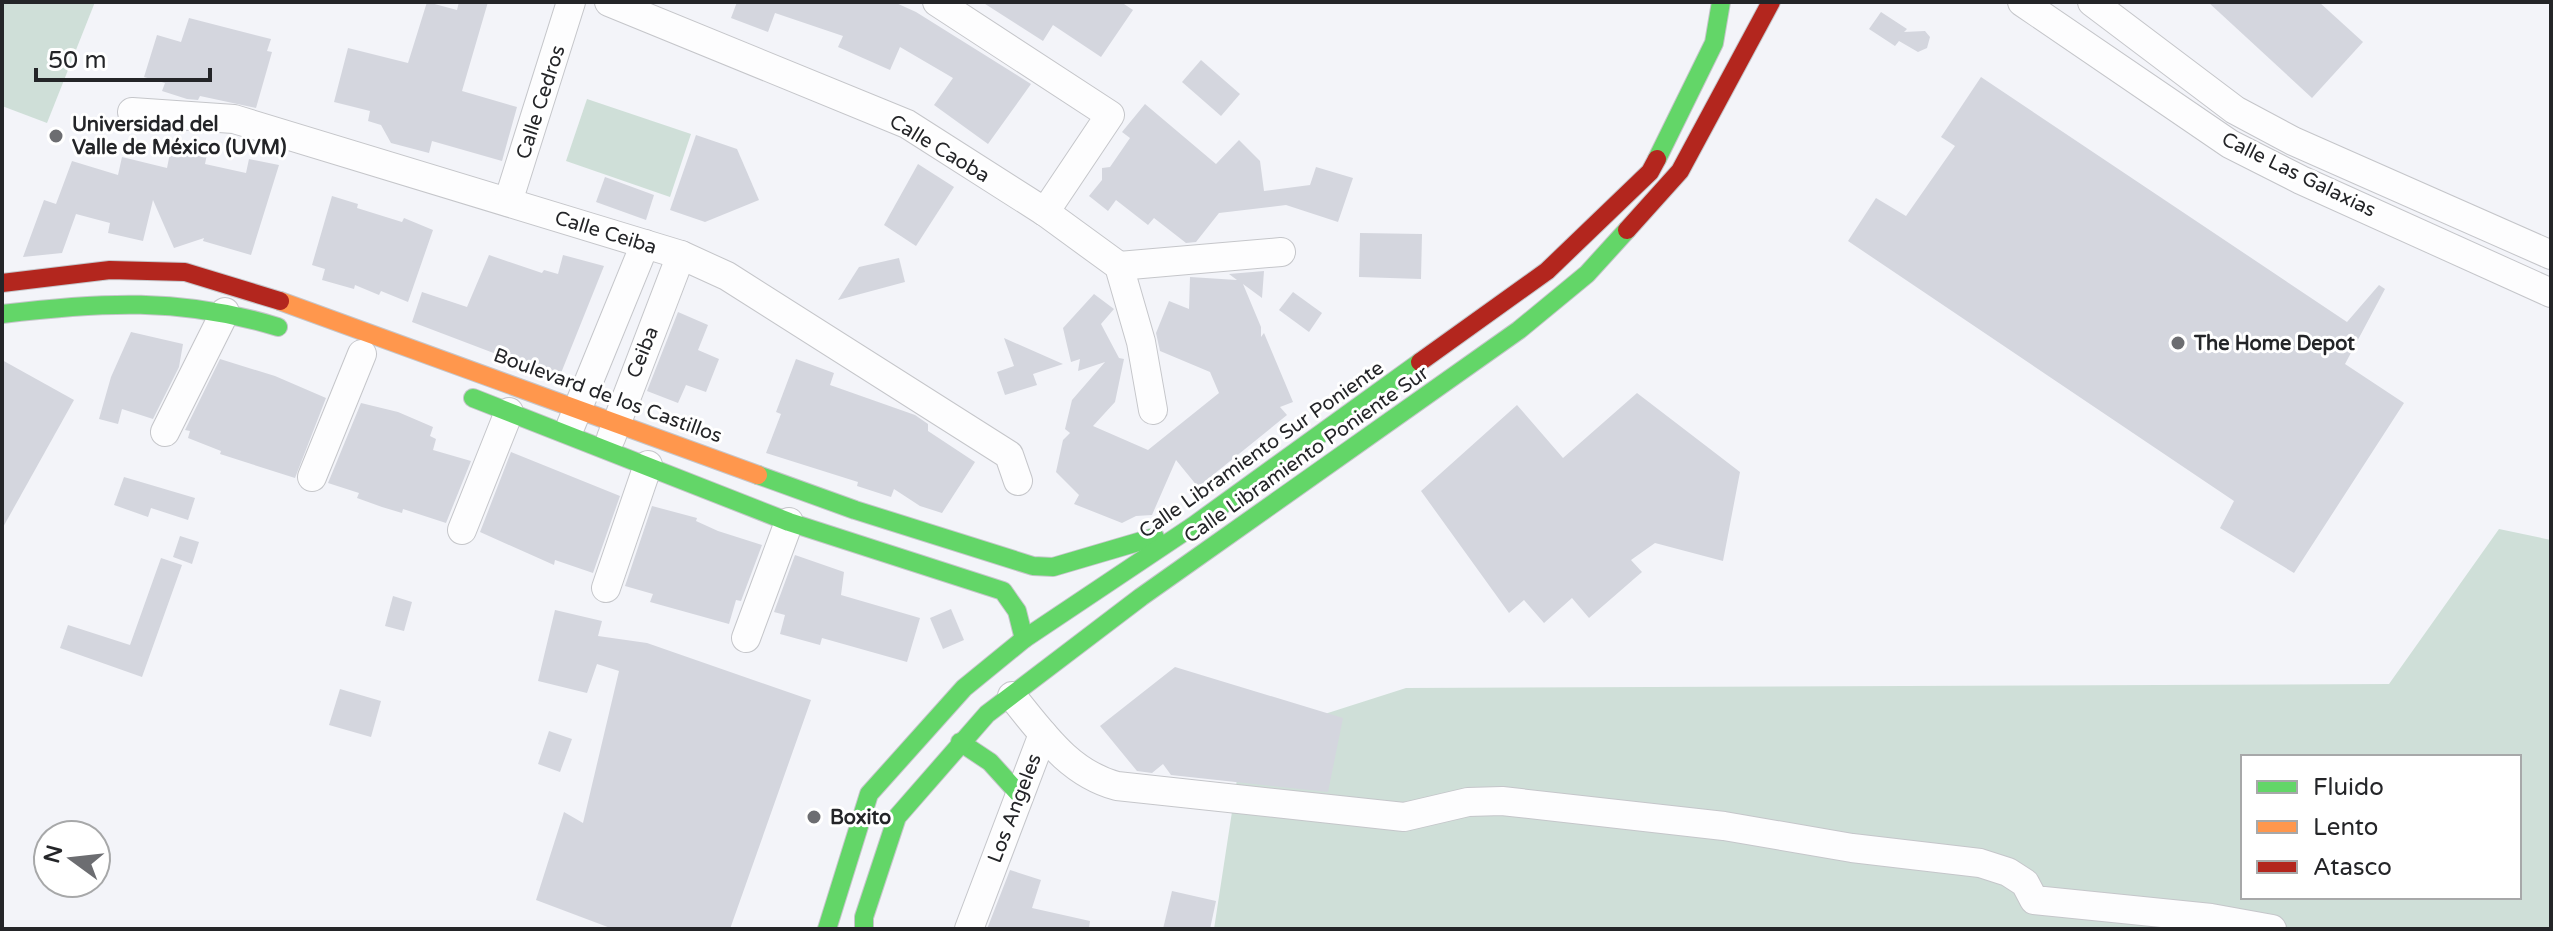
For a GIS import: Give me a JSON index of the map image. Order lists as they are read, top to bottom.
{
  "streets": {
    "main road": ["Boulevard de los Castillos", "Calle Libramiento Sur Poniente", "Calle Libramiento Poniente Sur"],
    "street": [
      "Calle Cedros",
      "Calle Caoba",
      "Calle Las Galaxias",
      "Calle Ceiba",
      "Ceiba",
      "Los Angeles"
    ]
  },
  "crossings": [
    ["Calle Cedros", "Calle Ceiba"],
    ["Calle Ceiba", "Ceiba"],
    ["Ceiba", "Boulevard de los Castillos"],
    ["Boulevard de los Castillos", "Calle Libramiento Sur Poniente"],
    ["Calle Libramiento Poniente Sur", "Los Angeles"]
  ],
  "places": ["Universidad del Valle de México (UVM)", "The Home Depot", "Boxito"],
  "legend": ["Fluido", "Lento", "Atasco"],
  "scale_bar": "50 m",
  "north": "left"
}
